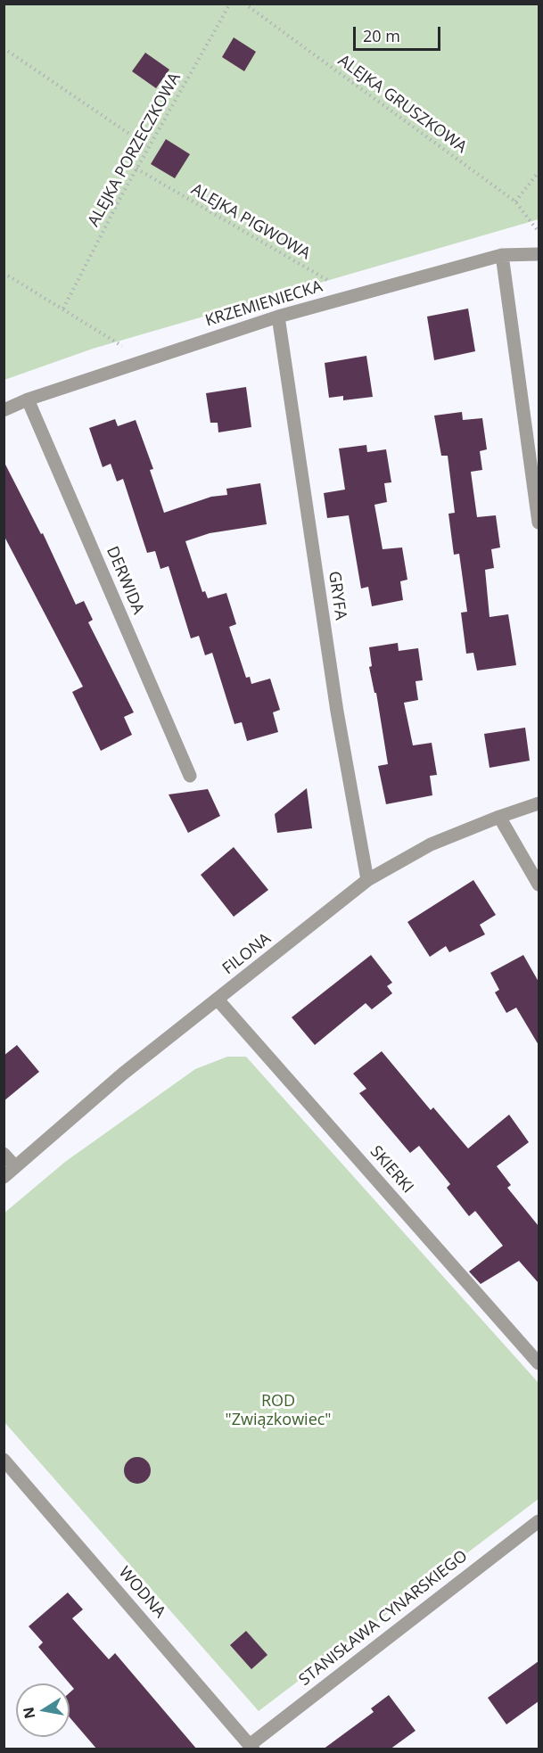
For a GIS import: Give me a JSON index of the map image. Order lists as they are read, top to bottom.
{
  "streets": {
    "street": [
      "KRZEMIENIECKA",
      "DERWIDA",
      "GRYFA",
      "FILONA",
      "SKIERKI",
      "WODNA",
      "STANISŁAWA CYNARSKIEGO"
    ],
    "path": ["ALEJKA GRUSZKOWA", "ALEJKA PORZECZKOWA", "ALEJKA PIGWOWA"]
  },
  "crossings": [
    ["ALEJKA PORZECZKOWA", "ALEJKA PIGWOWA"],
    ["ALEJKA PIGWOWA", "KRZEMIENIECKA"],
    ["KRZEMIENIECKA", "DERWIDA"],
    ["KRZEMIENIECKA", "GRYFA"],
    ["GRYFA", "FILONA"],
    ["FILONA", "SKIERKI"],
    ["WODNA", "STANISŁAWA CYNARSKIEGO"]
  ],
  "parks": ["ROD \"Związkowiec\""],
  "scale_bar": "20 m",
  "north": "left"
}
